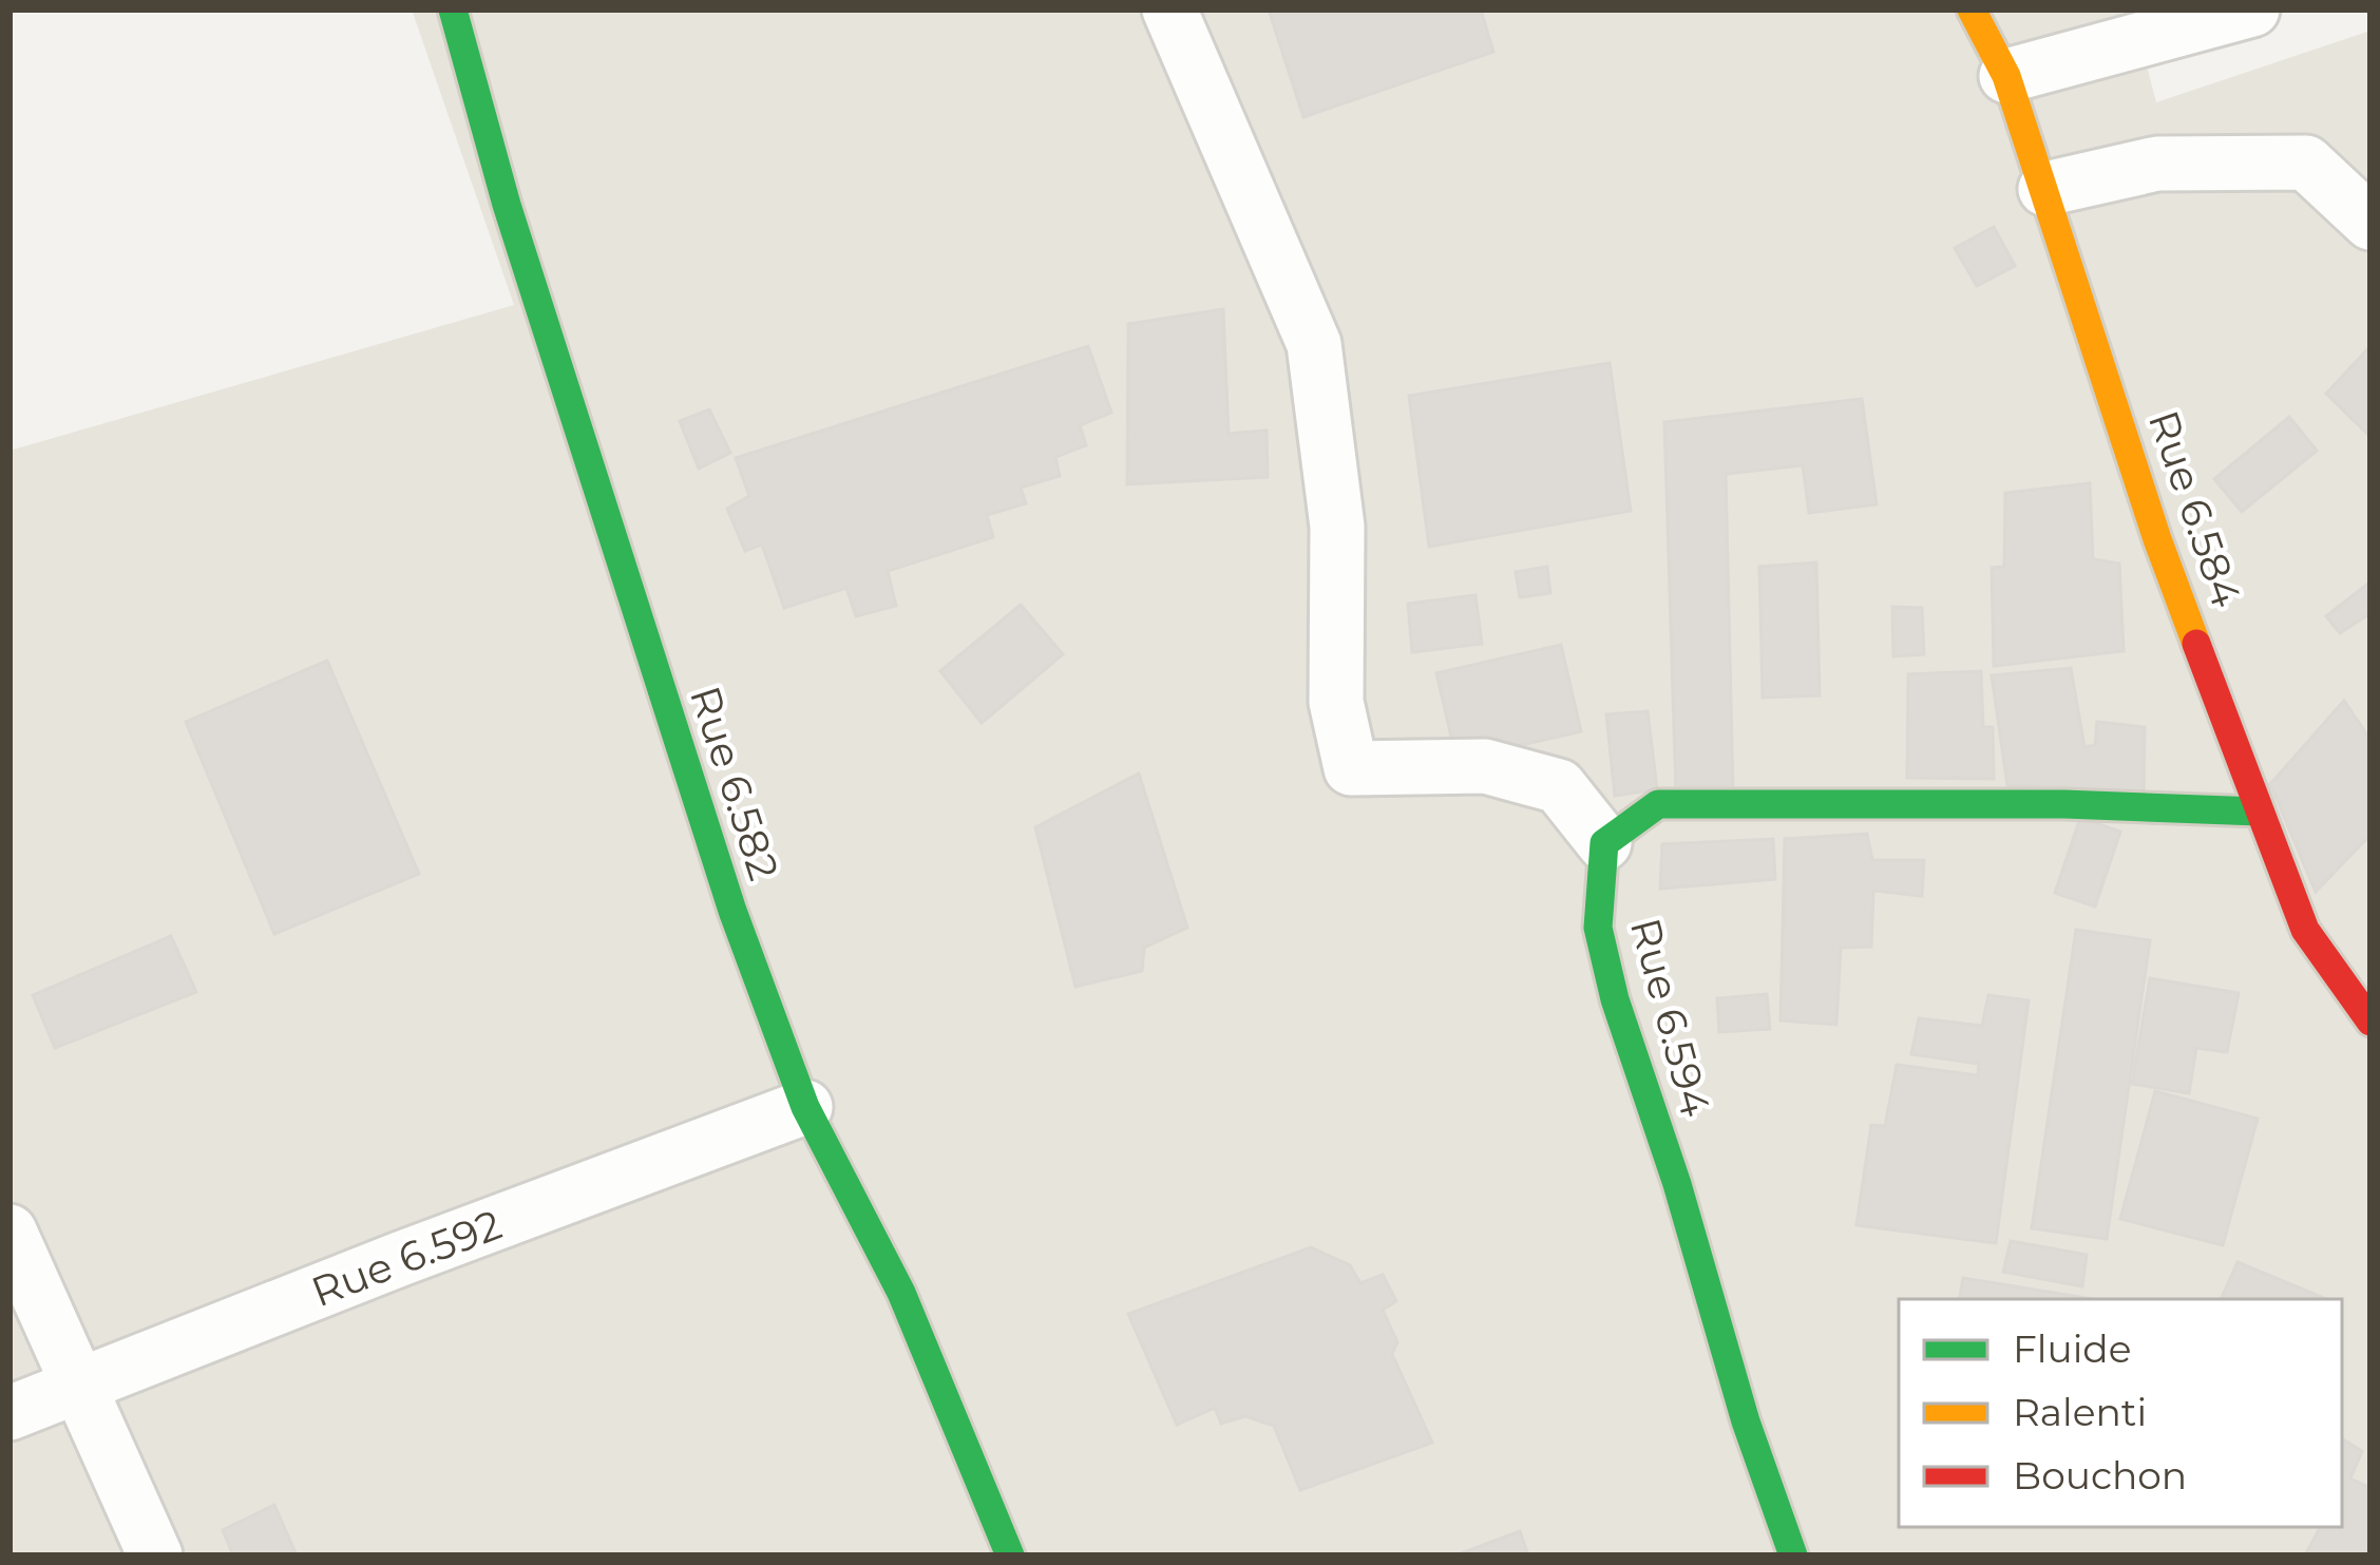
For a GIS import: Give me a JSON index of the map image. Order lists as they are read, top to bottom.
{
  "streets": {
    "street": [
      "Rue 6.584",
      "Rue 6.582",
      "Rue 6.594",
      "Rue 6.592"
    ]
  },
  "crossings": [
    ["Rue 6.582", "Rue 6.592"]
  ],
  "legend": ["Fluide", "Ralenti", "Bouchon"]
}
